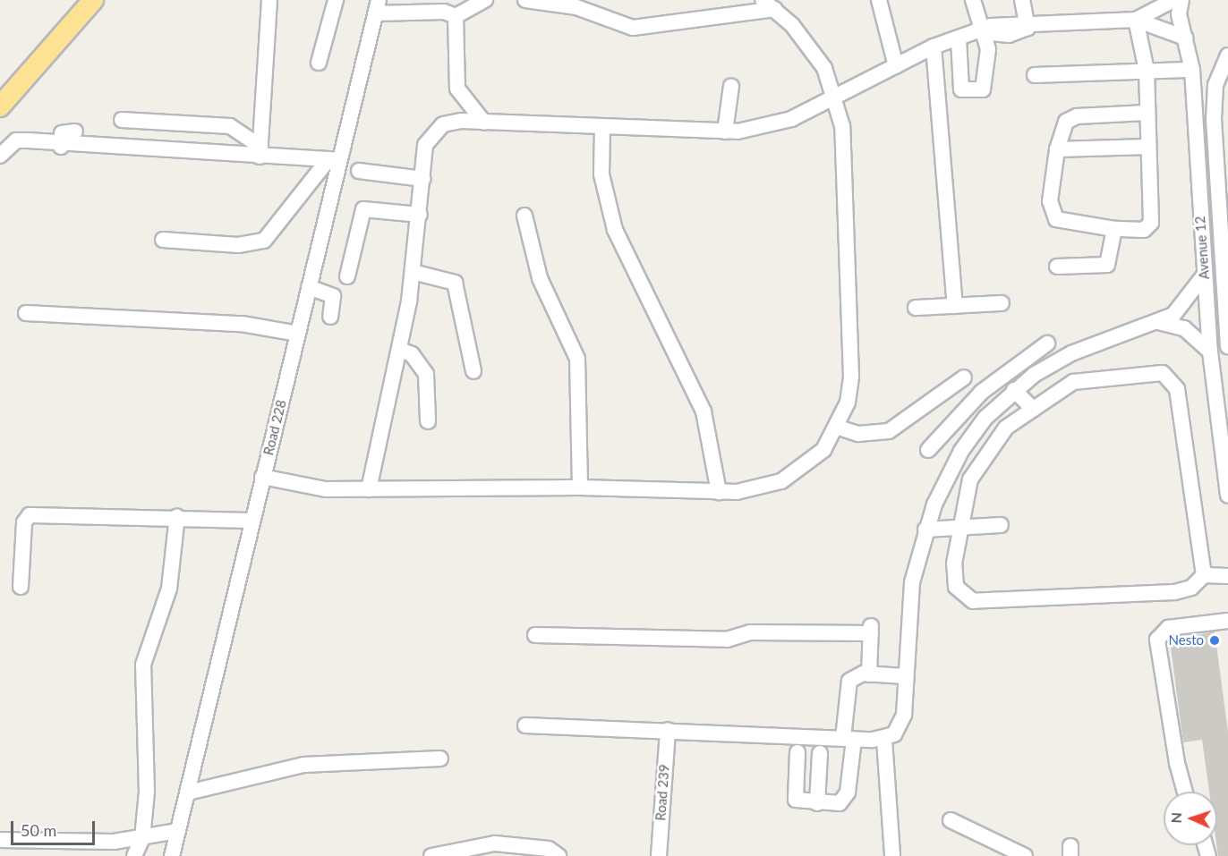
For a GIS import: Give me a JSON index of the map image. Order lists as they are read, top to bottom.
{
  "streets": {
    "street": ["Avenue 12", "Road 228", "Road 239"]
  },
  "places": ["Nesto"],
  "scale_bar": "50 m",
  "north": "left"
}
